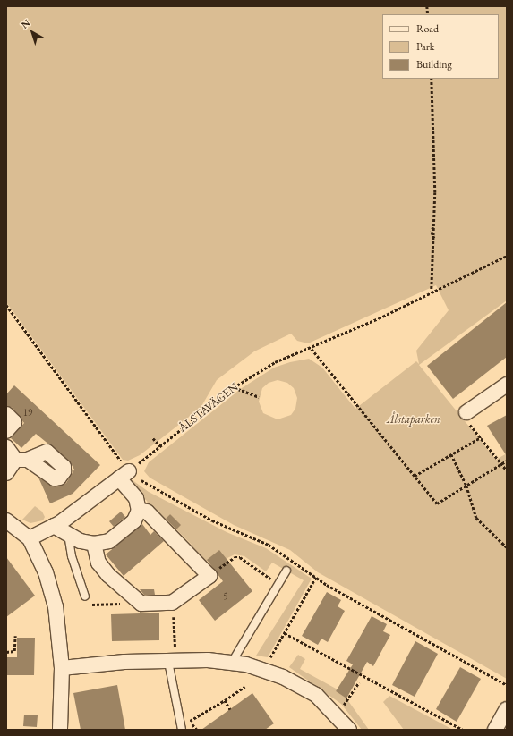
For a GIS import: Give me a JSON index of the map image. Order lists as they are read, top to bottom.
{
  "streets": {
    "path": ["ÅLSTAVÄGEN"]
  },
  "parks": ["Ålstaparken"],
  "house_numbers": ["19", "5"],
  "legend": ["Road", "Park", "Building"],
  "north": "top left"
}
